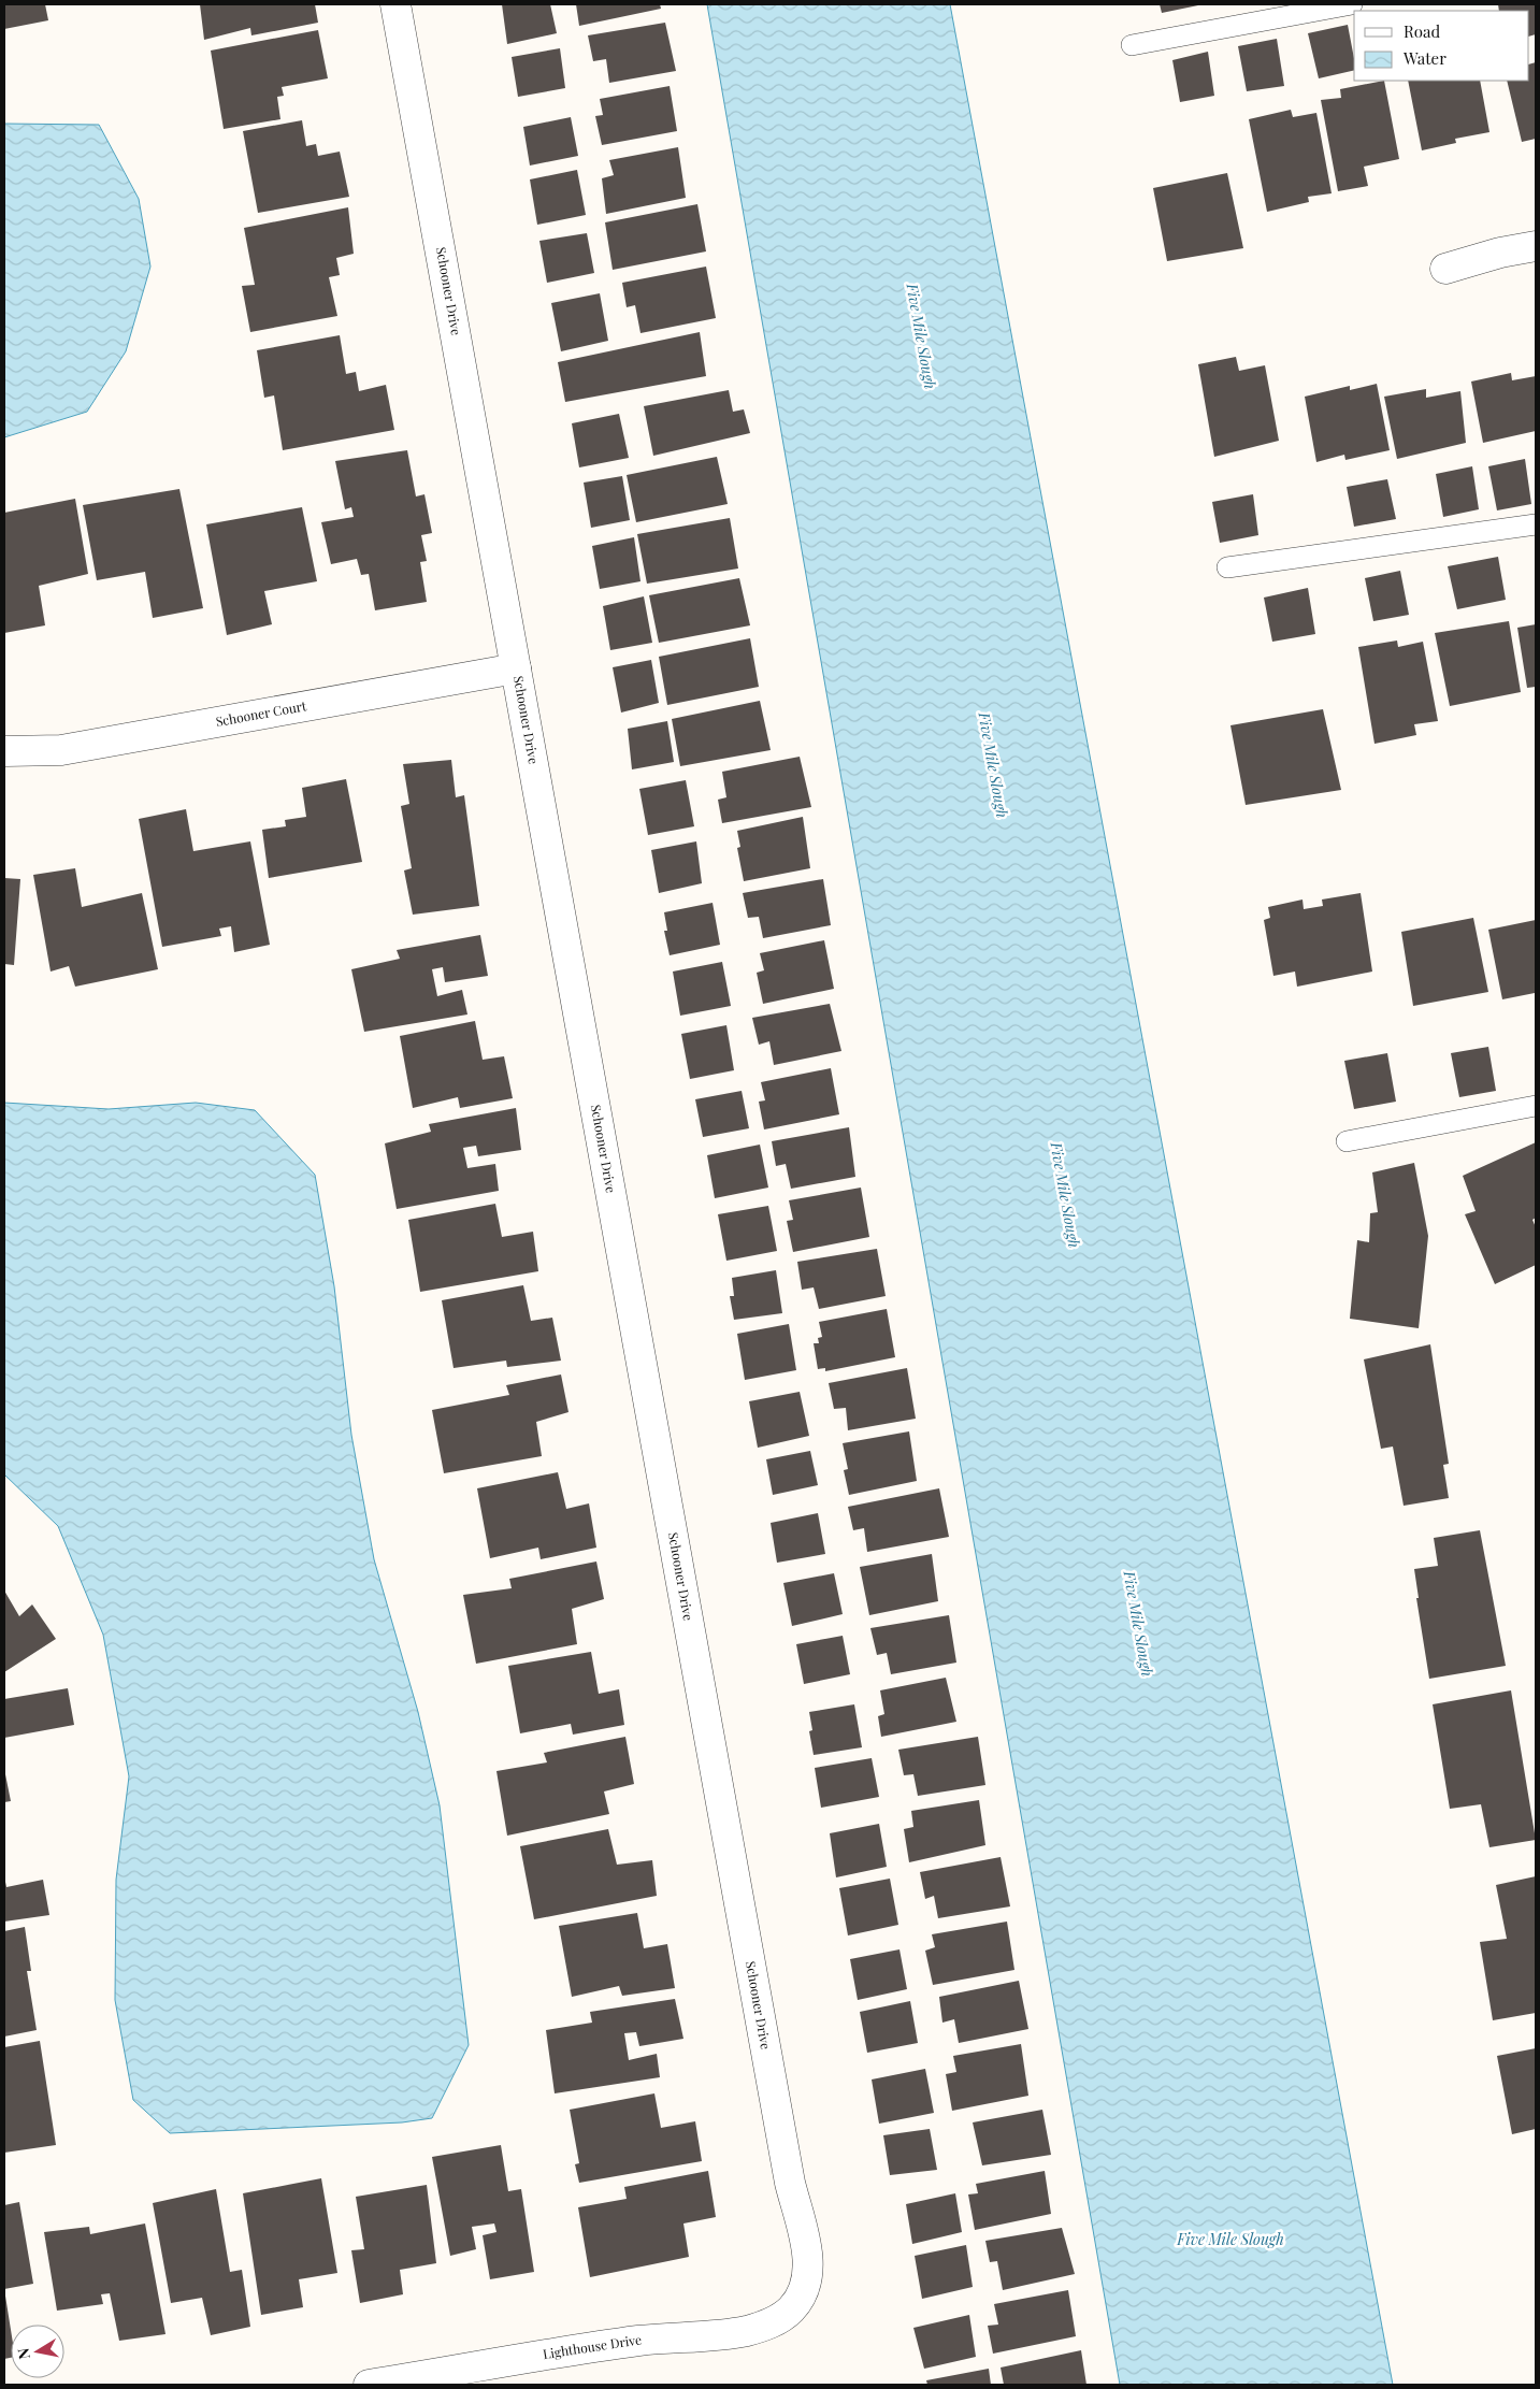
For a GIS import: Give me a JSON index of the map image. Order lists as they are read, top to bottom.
{
  "streets": {
    "street": ["Schooner Drive", "Schooner Court", "Lighthouse Drive"]
  },
  "crossings": [
    ["Schooner Drive", "Schooner Court"],
    ["Schooner Drive", "Lighthouse Drive"]
  ],
  "water": ["Five Mile Slough"],
  "legend": ["Road", "Water"],
  "north": "left"
}
